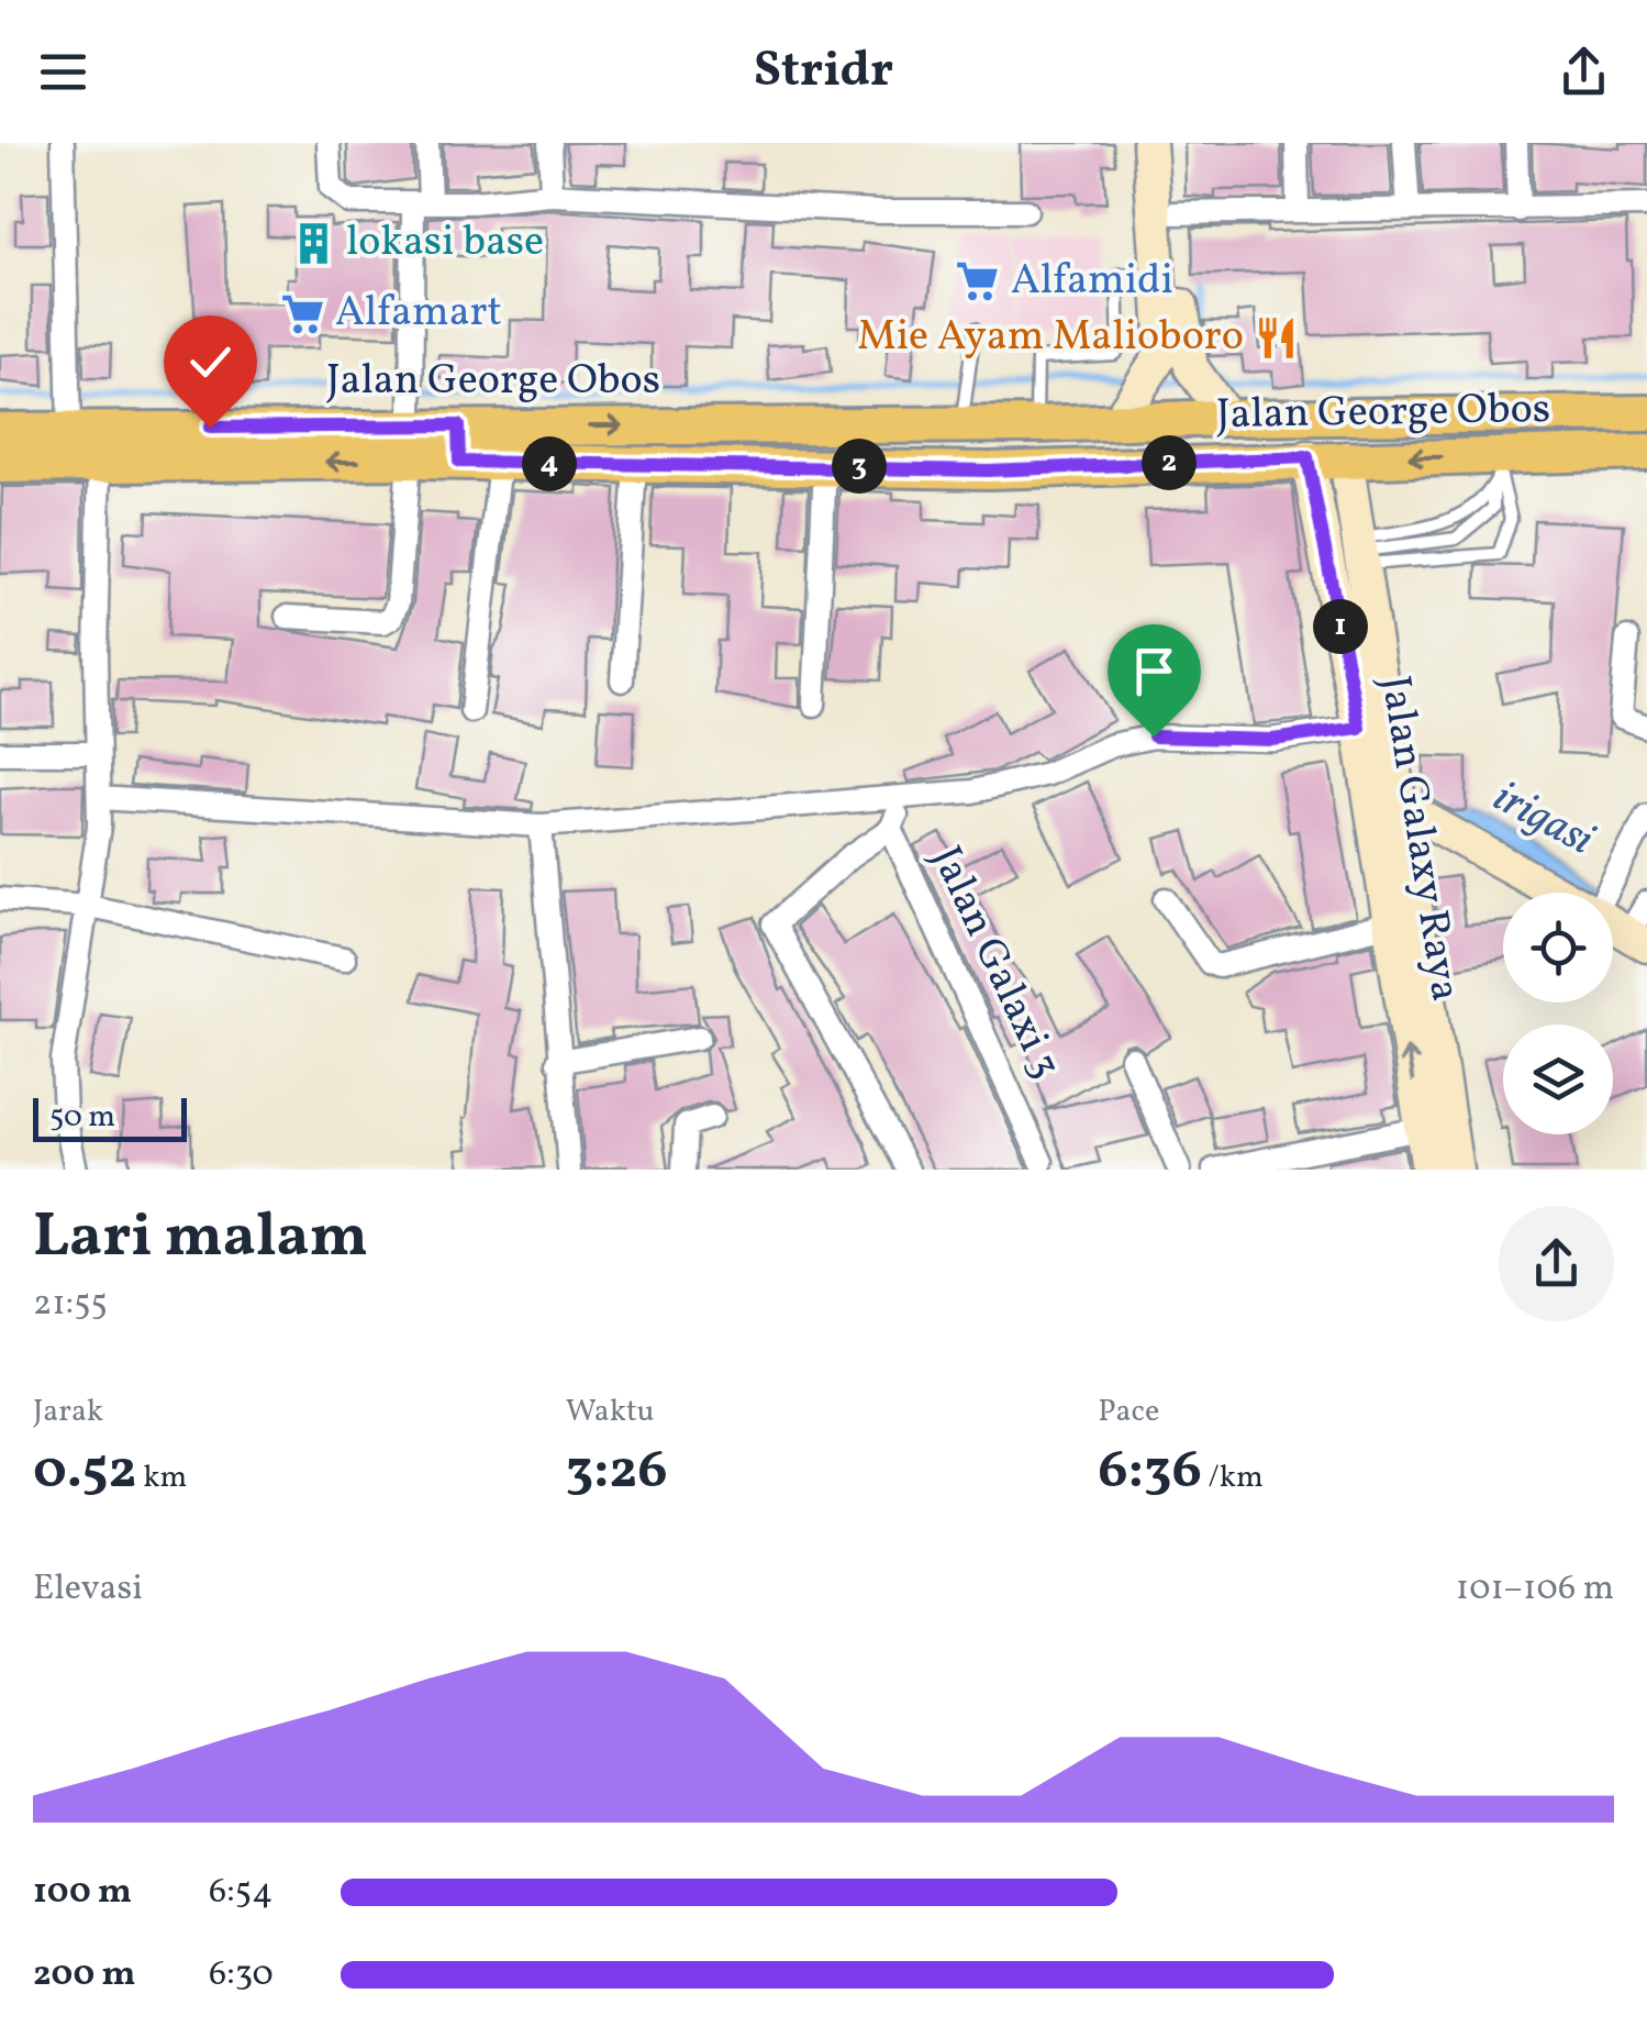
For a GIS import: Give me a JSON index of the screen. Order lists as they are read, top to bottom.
{
  "streets": {
    "main road": ["Jalan George Obos"],
    "street": ["Jalan Galaxy Raya", "Jalan Galaxi 3"]
  },
  "crossings": [
    ["Jalan George Obos", "Jalan Galaxy Raya"],
    ["Jalan Galaxy Raya", "Jalan Galaxi 3"]
  ],
  "water": ["irigasi"],
  "places": {
    "building": ["lokasi base"],
    "supermarket": ["Alfamidi", "Alfamart"],
    "restaurant": ["Mie Ayam Malioboro"]
  },
  "scale_bar": "50 m",
  "page": {
    "header": "Stridr",
    "pins": [
      "2",
      "4",
      "3",
      "1"
    ],
    "scale": "50 m",
    "heading": ["Lari malam", "21:55"],
    "stats": [
      ["Jarak", "0.52 km"],
      ["Waktu", "3:26"],
      ["Pace", "6:36 /km"]
    ],
    "chart": ["Elevasi", "101–106 m"],
    "list": [
      {
        "name": "100 m",
        "note": "6:54"
      },
      {
        "name": "200 m",
        "note": "6:30"
      }
    ]
  }
}
